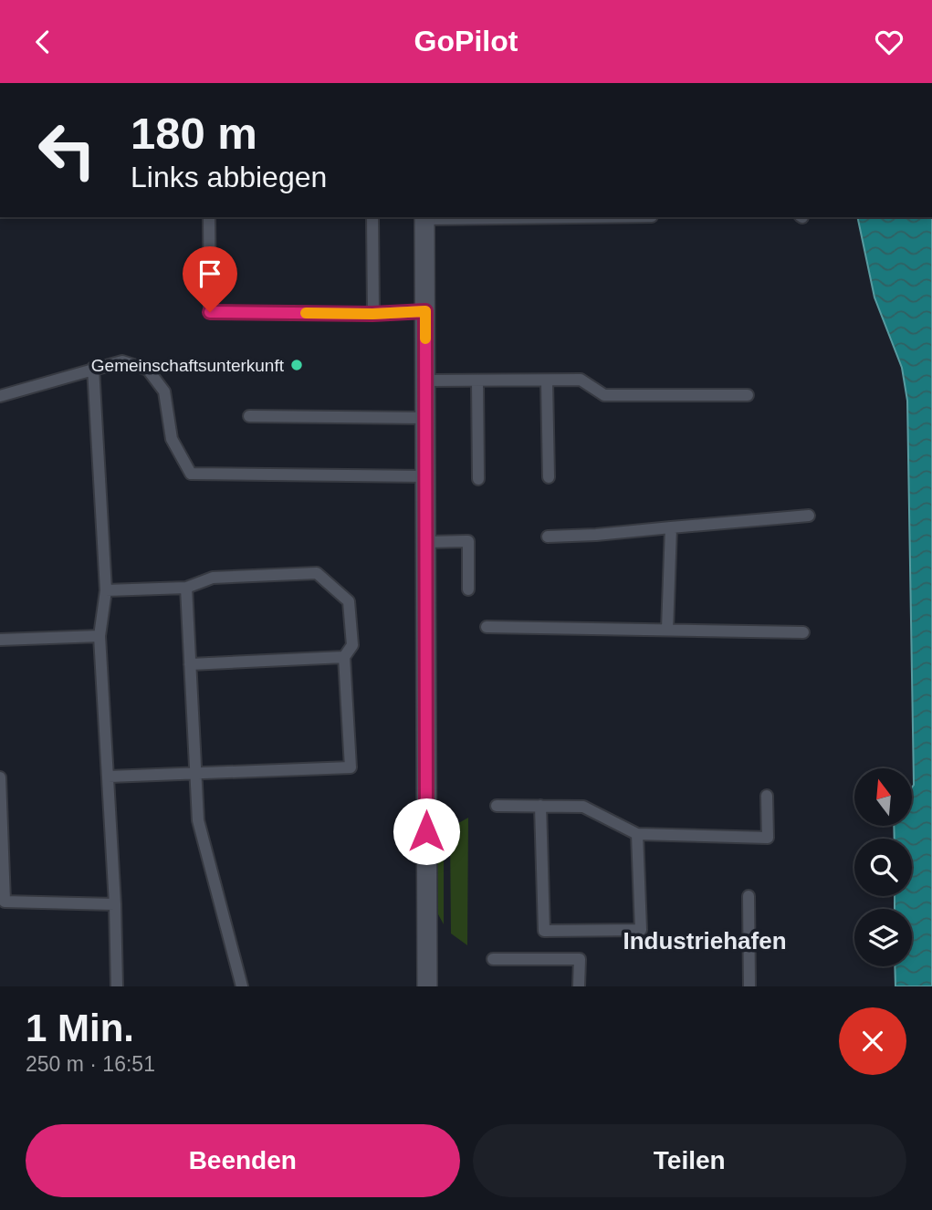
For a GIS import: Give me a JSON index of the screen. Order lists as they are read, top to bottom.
{
  "districts": ["Industriehafen"],
  "places": ["Gemeinschaftsunterkunft"],
  "north": "top",
  "page": {
    "header": "GoPilot",
    "turn": ["180 m", "Links abbiegen"],
    "heading": ["1 Min.", "250 m · 16:51"],
    "buttons": ["Beenden", "Teilen"]
  }
}
